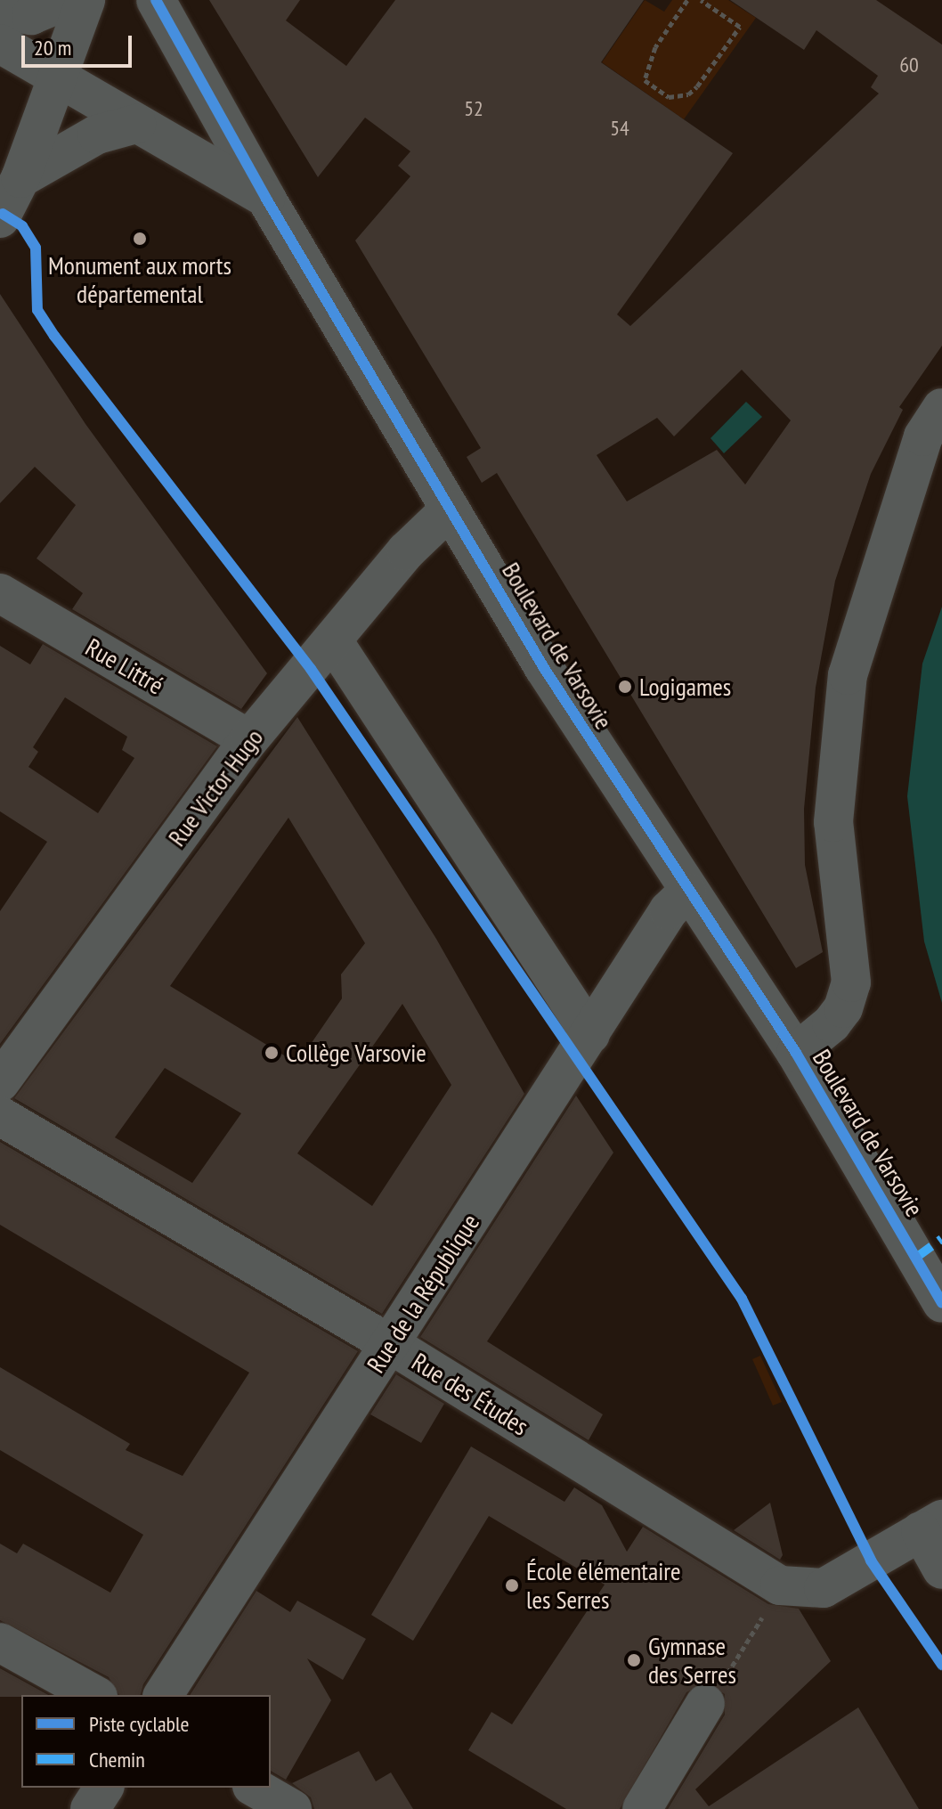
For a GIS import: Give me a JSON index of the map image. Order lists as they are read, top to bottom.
{
  "streets": {
    "street": [
      "Boulevard de Varsovie",
      "Rue Littré",
      "Rue Victor Hugo",
      "Rue de la République",
      "Rue des Études"
    ]
  },
  "crossings": [
    ["Boulevard de Varsovie", "Rue Victor Hugo"],
    ["Boulevard de Varsovie", "Rue de la République"],
    ["Rue Littré", "Rue Victor Hugo"],
    ["Rue de la République", "Rue des Études"]
  ],
  "places": [
    "Monument aux morts départemental",
    "Logigames",
    "Collège Varsovie",
    "École élémentaire les Serres",
    "Gymnase des Serres"
  ],
  "house_numbers": ["60", "52", "54"],
  "legend": ["Piste cyclable", "Chemin"],
  "scale_bar": "20 m"
}
